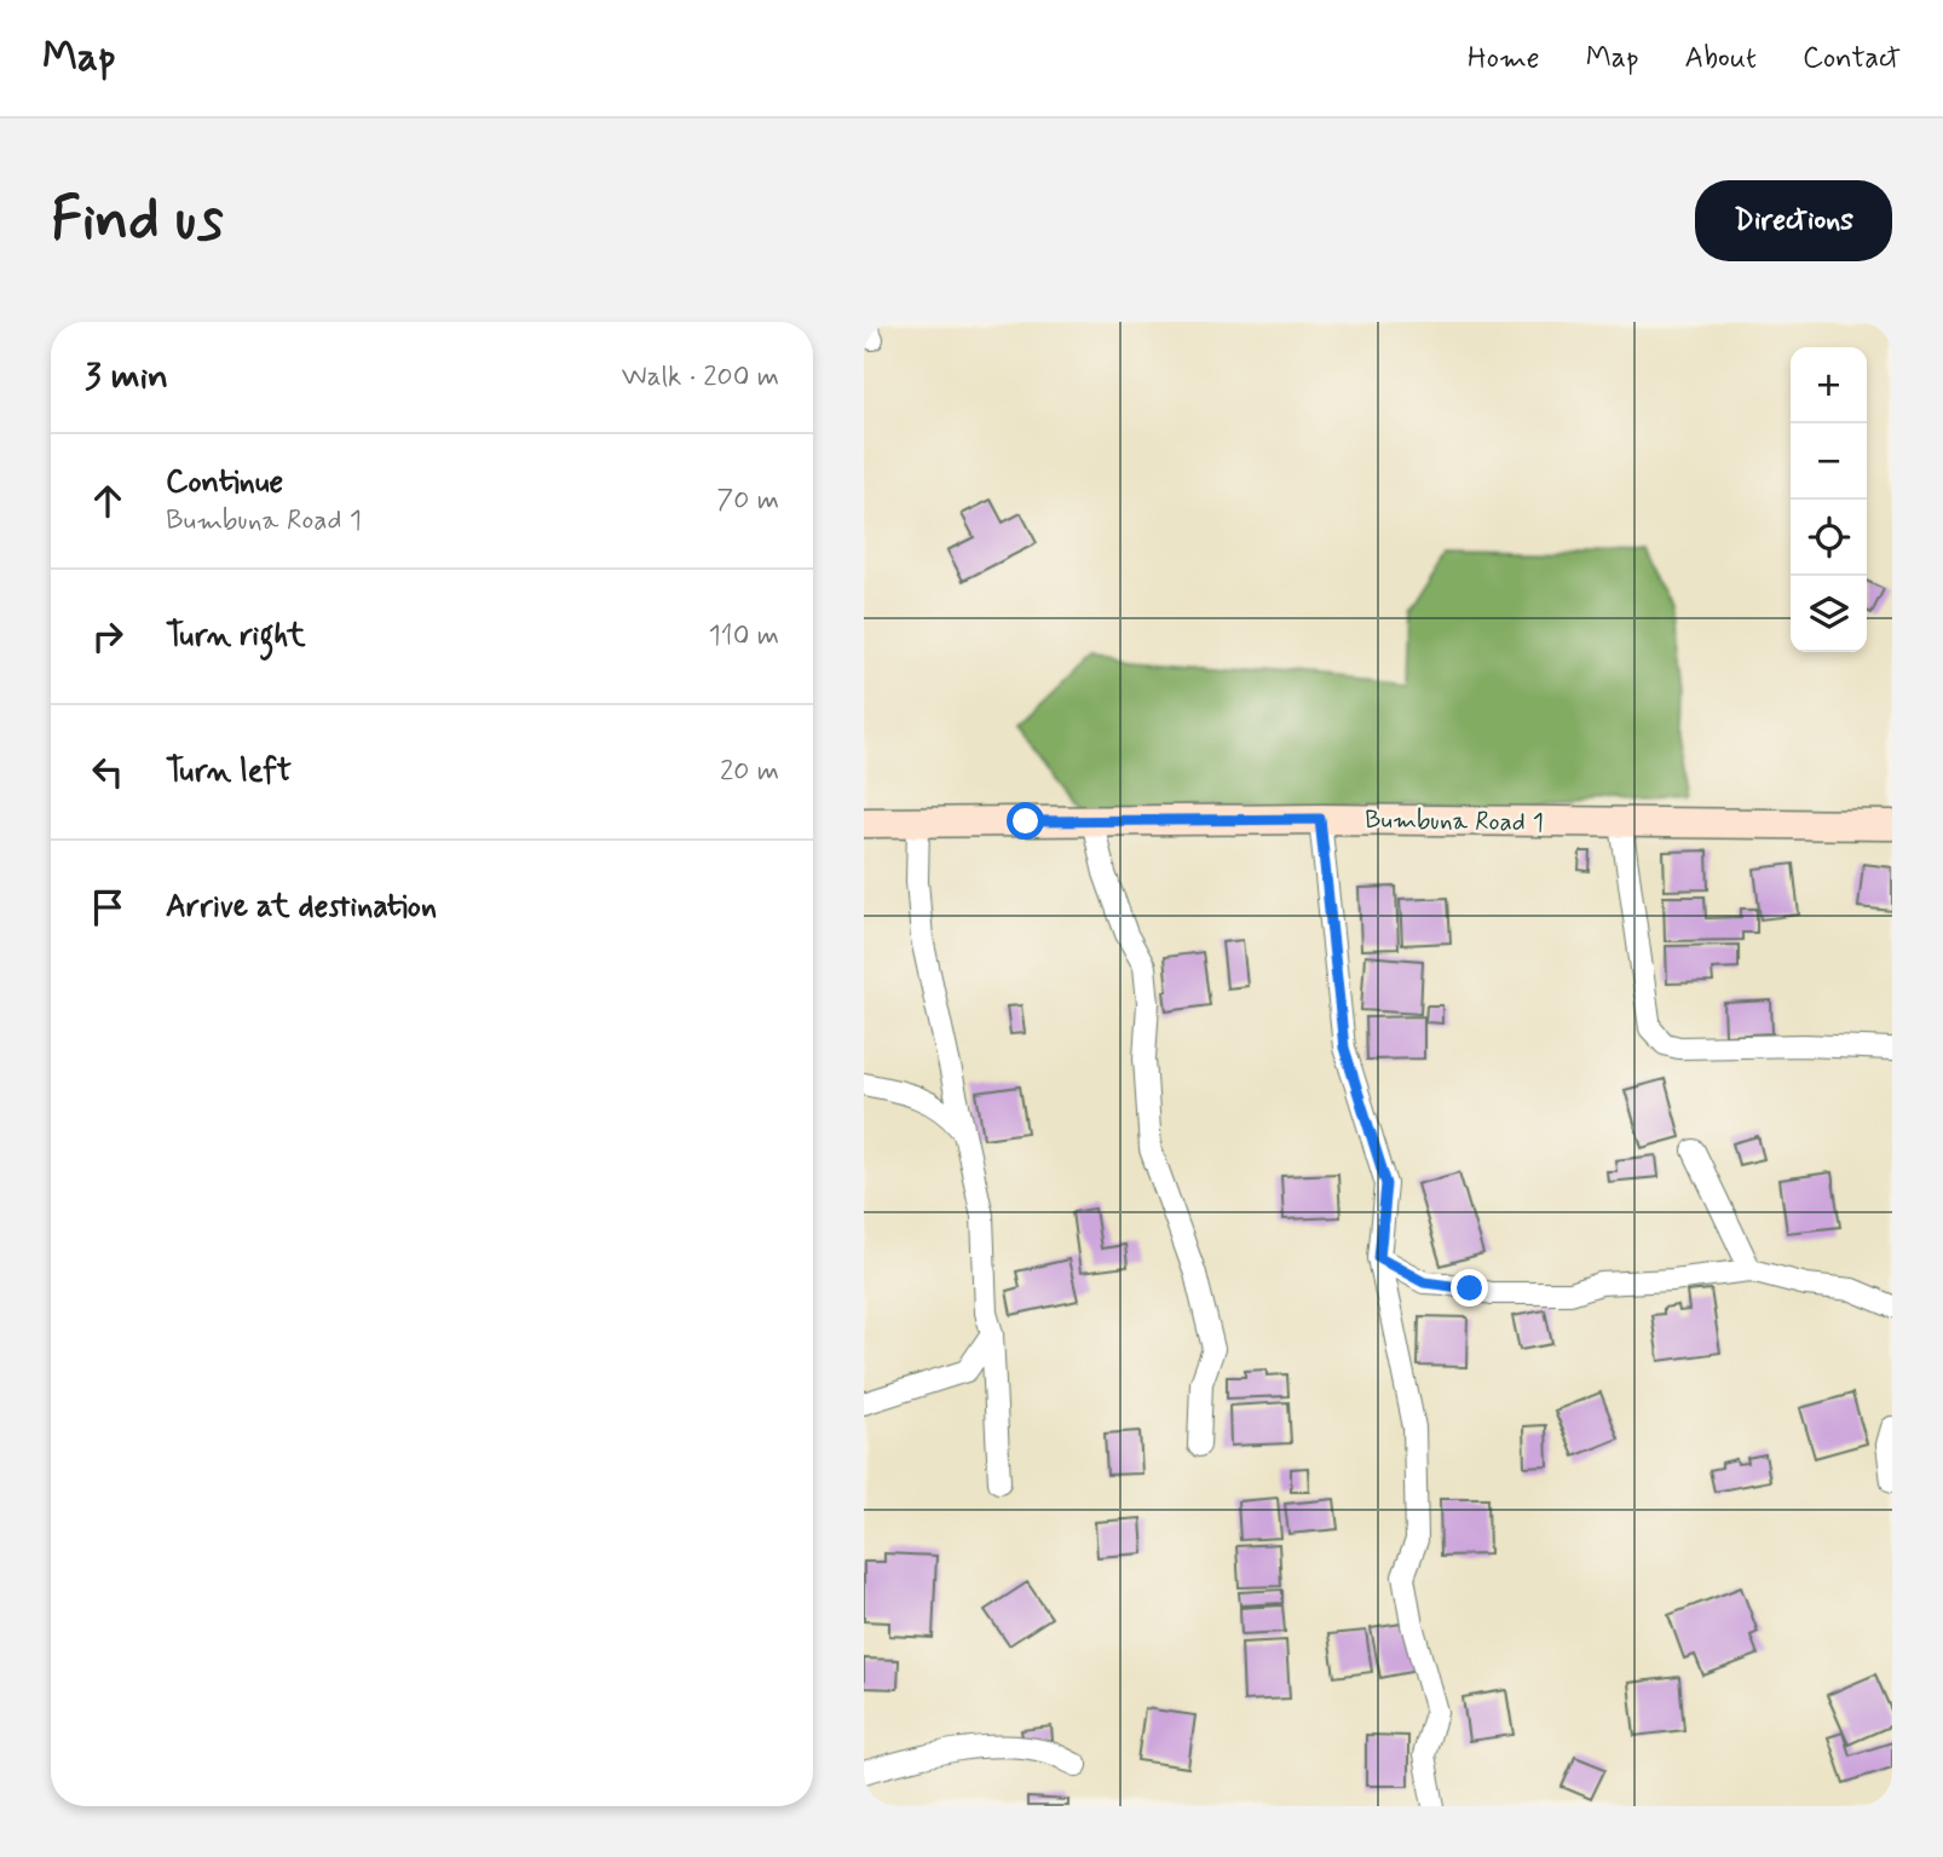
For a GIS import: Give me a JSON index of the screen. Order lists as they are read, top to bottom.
{
  "streets": {
    "main road": ["Bumbuna Road 1"]
  },
  "page": {
    "header": "Map",
    "nav": [
      "Home",
      "Map",
      "About",
      "Contact"
    ],
    "buttons": "Directions",
    "title": "Find us",
    "heading": ["3 min", "Walk · 200 m"],
    "map_buttons": ["+", "−"],
    "list": [
      ["Continue", "Bumbuna Road 1", "70 m"],
      ["Turn right", "110 m"],
      ["Turn left", "20 m"],
      "Arrive at destination"
    ]
  }
}
